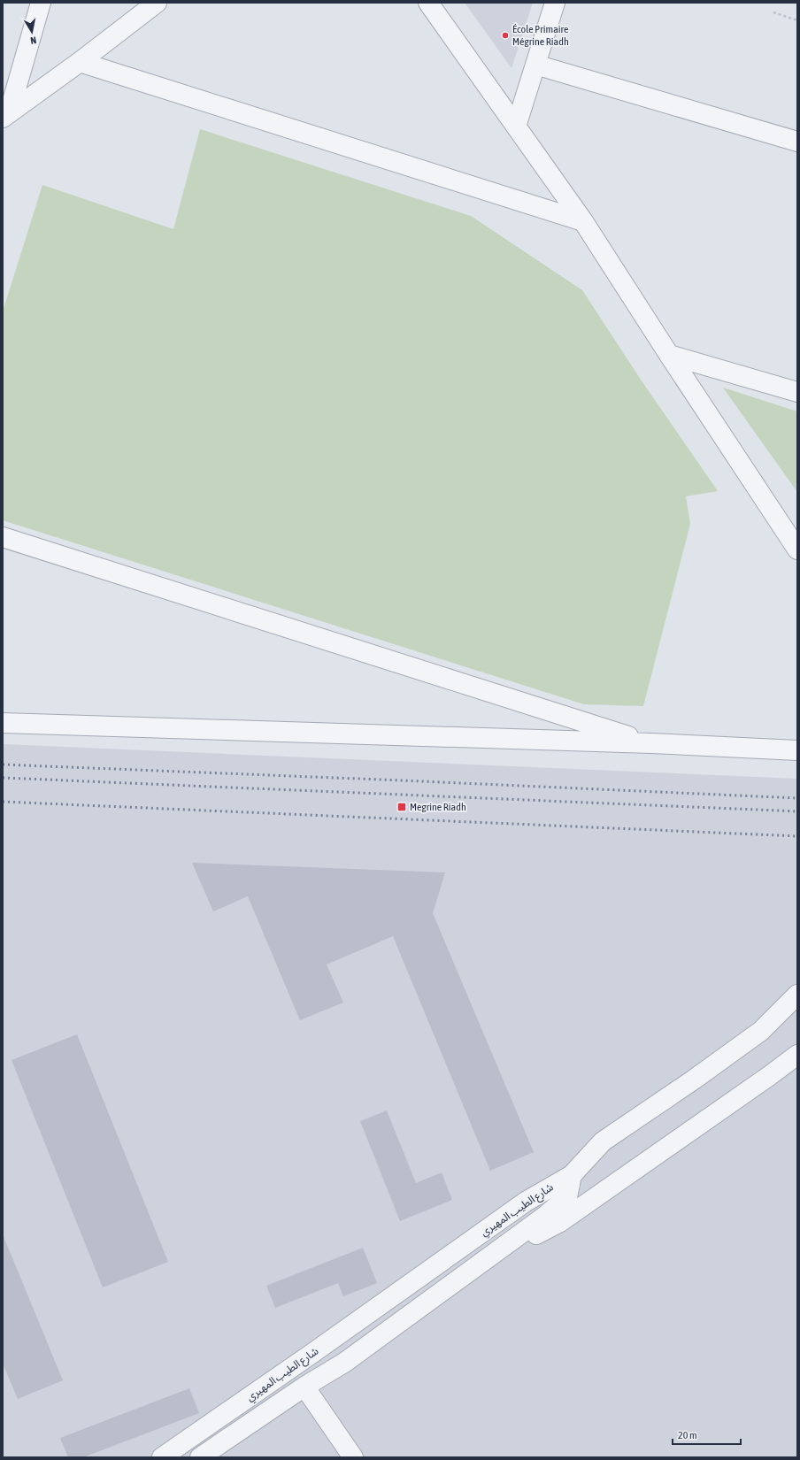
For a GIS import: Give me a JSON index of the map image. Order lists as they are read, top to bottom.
{
  "streets": {
    "street": ["شارع الطيب المهيري"]
  },
  "places": {
    "other": ["École Primaire Mégrine Riadh"],
    "transit": ["Megrine Riadh"]
  },
  "scale_bar": "20 m",
  "north": "bottom"
}
